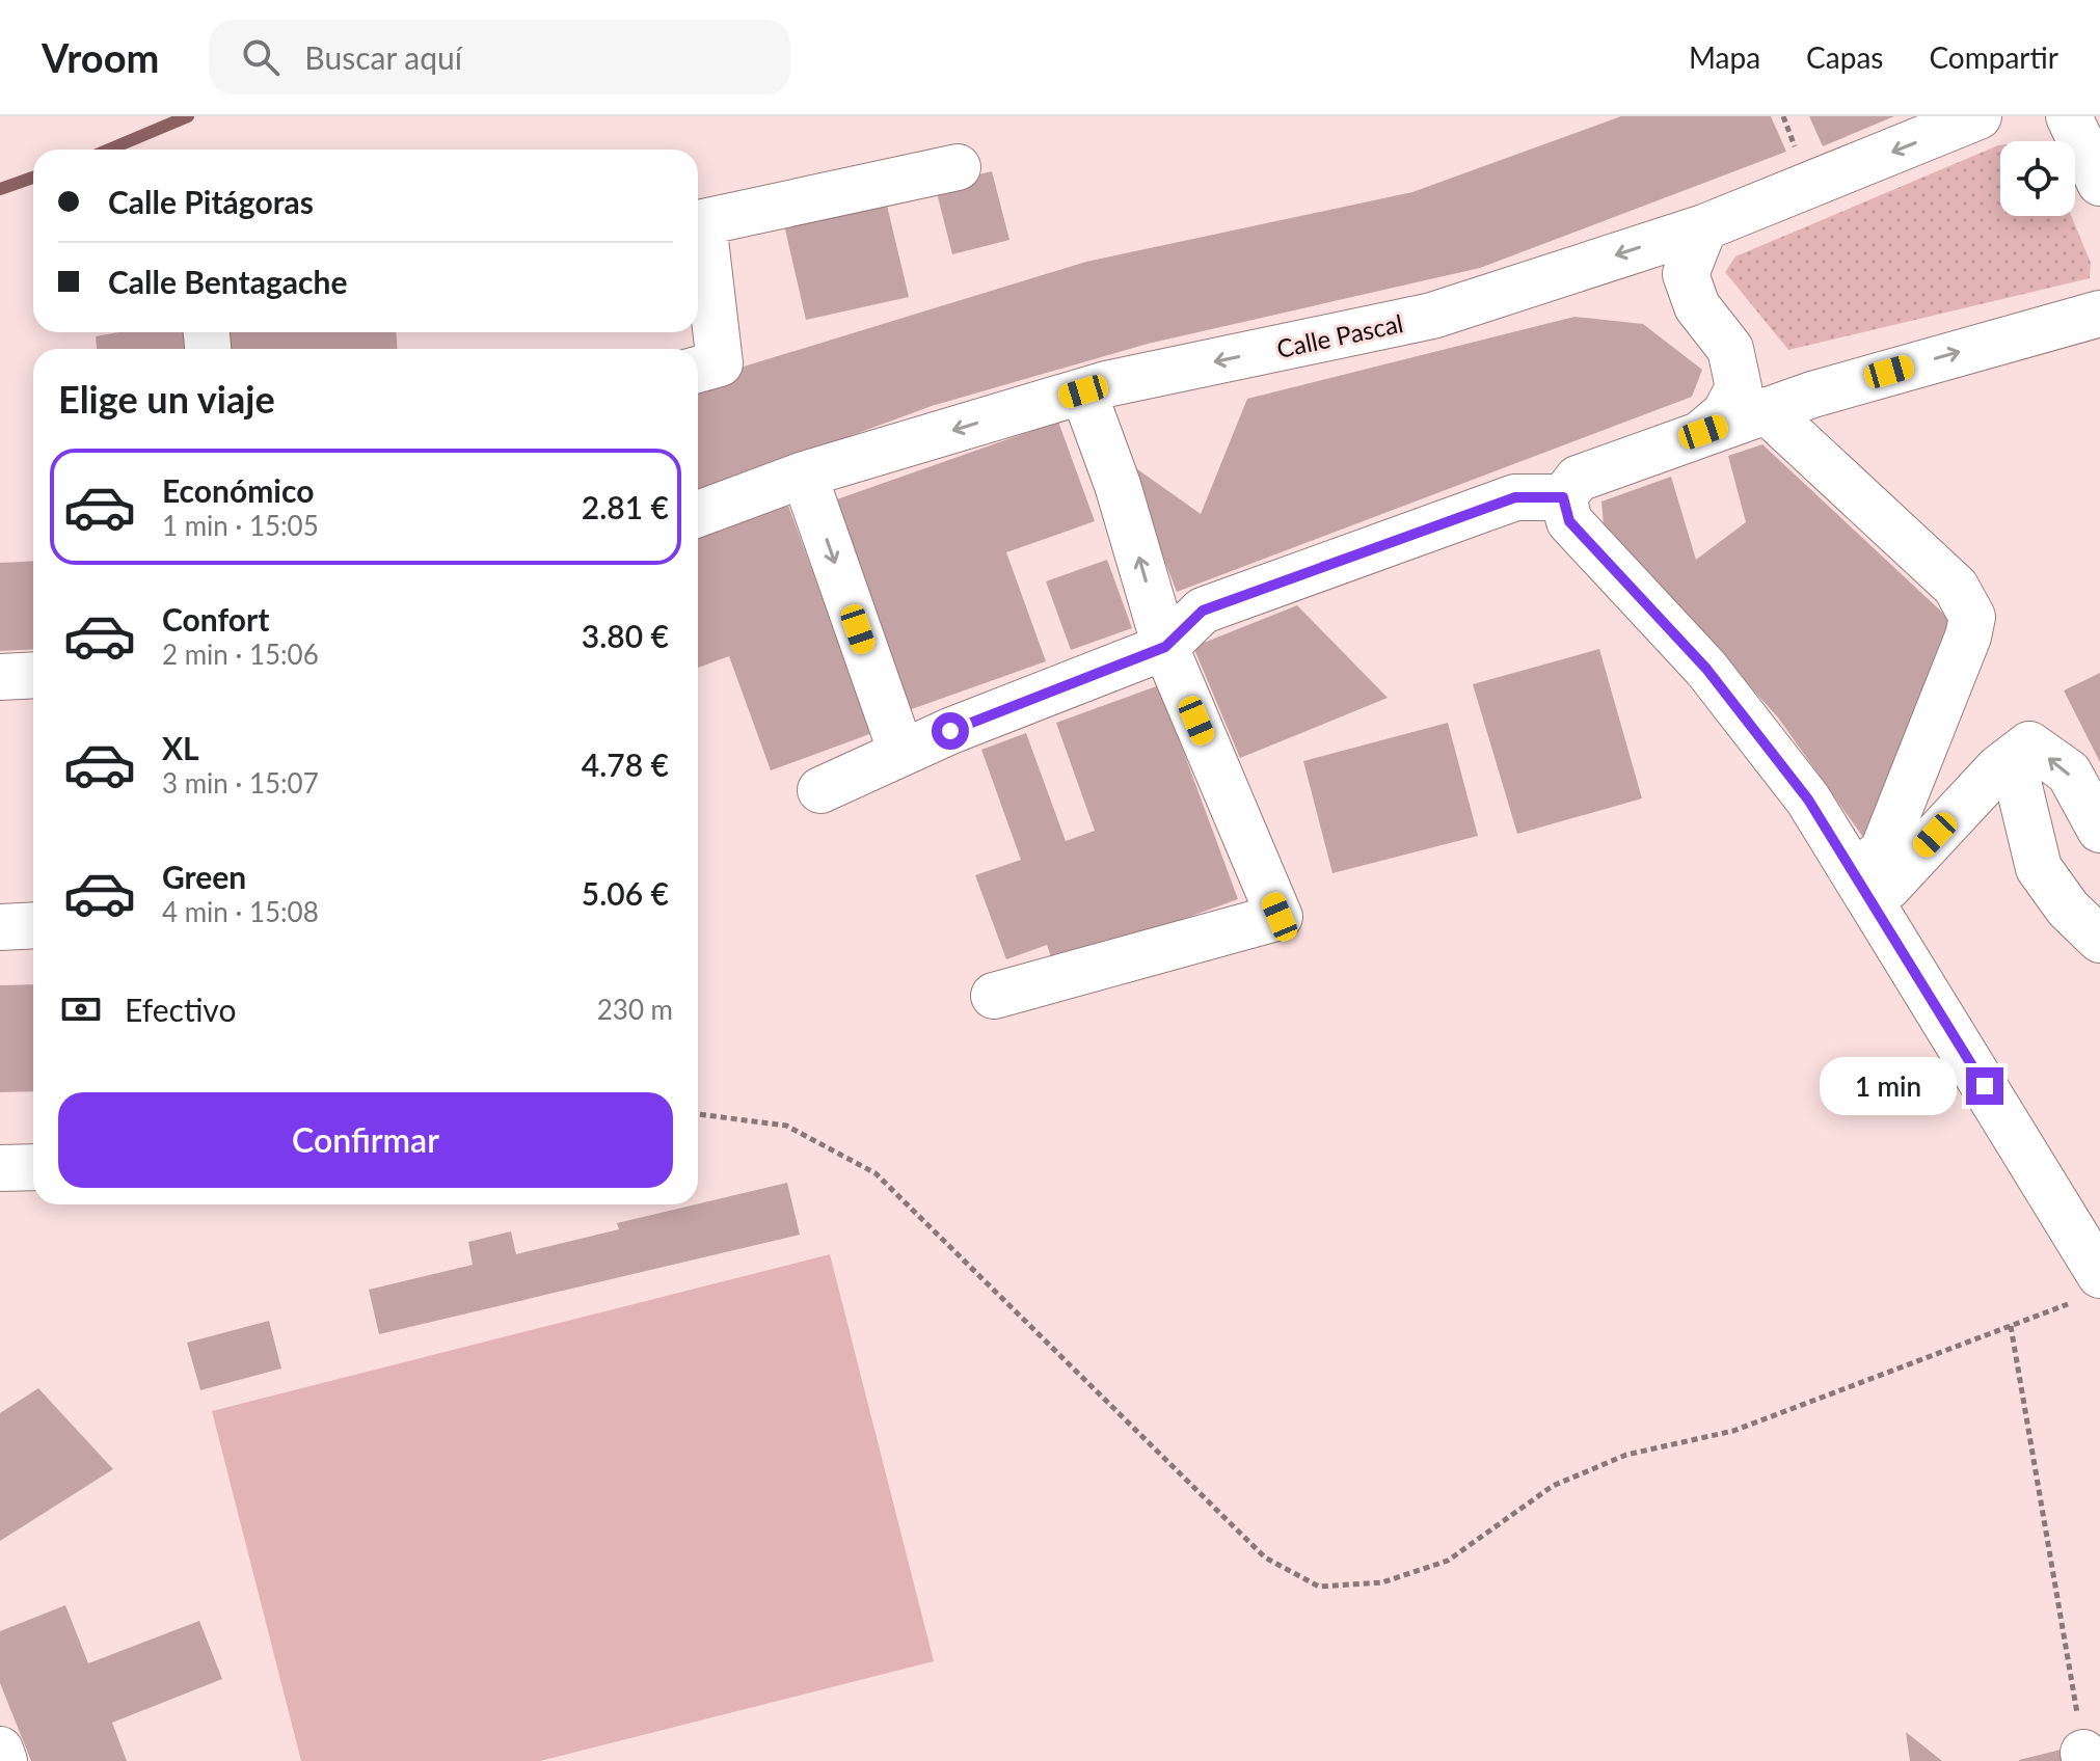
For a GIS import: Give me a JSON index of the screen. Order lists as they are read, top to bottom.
{
  "streets": {
    "street": ["Calle Pascal"]
  },
  "page": {
    "header": "Vroom",
    "search": "Buscar aquí",
    "nav": ["Mapa", "Capas", "Compartir"],
    "banner": ["Calle Pitágoras", "Calle Bentagache"],
    "heading": "Elige un viaje",
    "list": [
      {
        "name": "Económico",
        "note": "1 min · 15:05",
        "value": "2.81 €"
      },
      {
        "name": "Confort",
        "note": "2 min · 15:06",
        "value": "3.80 €"
      },
      {
        "name": "XL",
        "note": "3 min · 15:07",
        "value": "4.78 €"
      },
      {
        "name": "Green",
        "note": "4 min · 15:08",
        "value": "5.06 €"
      }
    ],
    "pay": ["Efectivo", "230 m"],
    "bubble": "1 min",
    "buttons": "Confirmar"
  }
}
